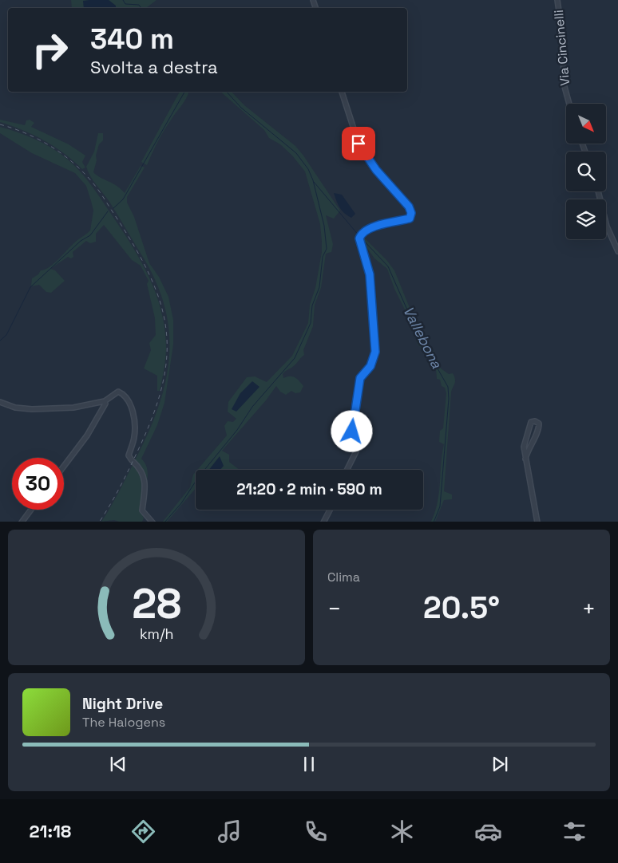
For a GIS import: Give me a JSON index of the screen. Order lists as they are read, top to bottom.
{
  "streets": {
    "street": ["Via Cincinelli"]
  },
  "water": ["Vallebona"],
  "north": "bottom right",
  "page": {
    "turn": ["340 m", "Svolta a destra"],
    "limit": "30",
    "trip": "21:20 · 2 min · 590 m",
    "tile": "Clima",
    "heat": ["−", "20.5°", "+"],
    "song": ["Night Drive", "The Halogens"],
    "tabs": "21:18",
    "gauge": ["28", "km/h"]
  }
}
